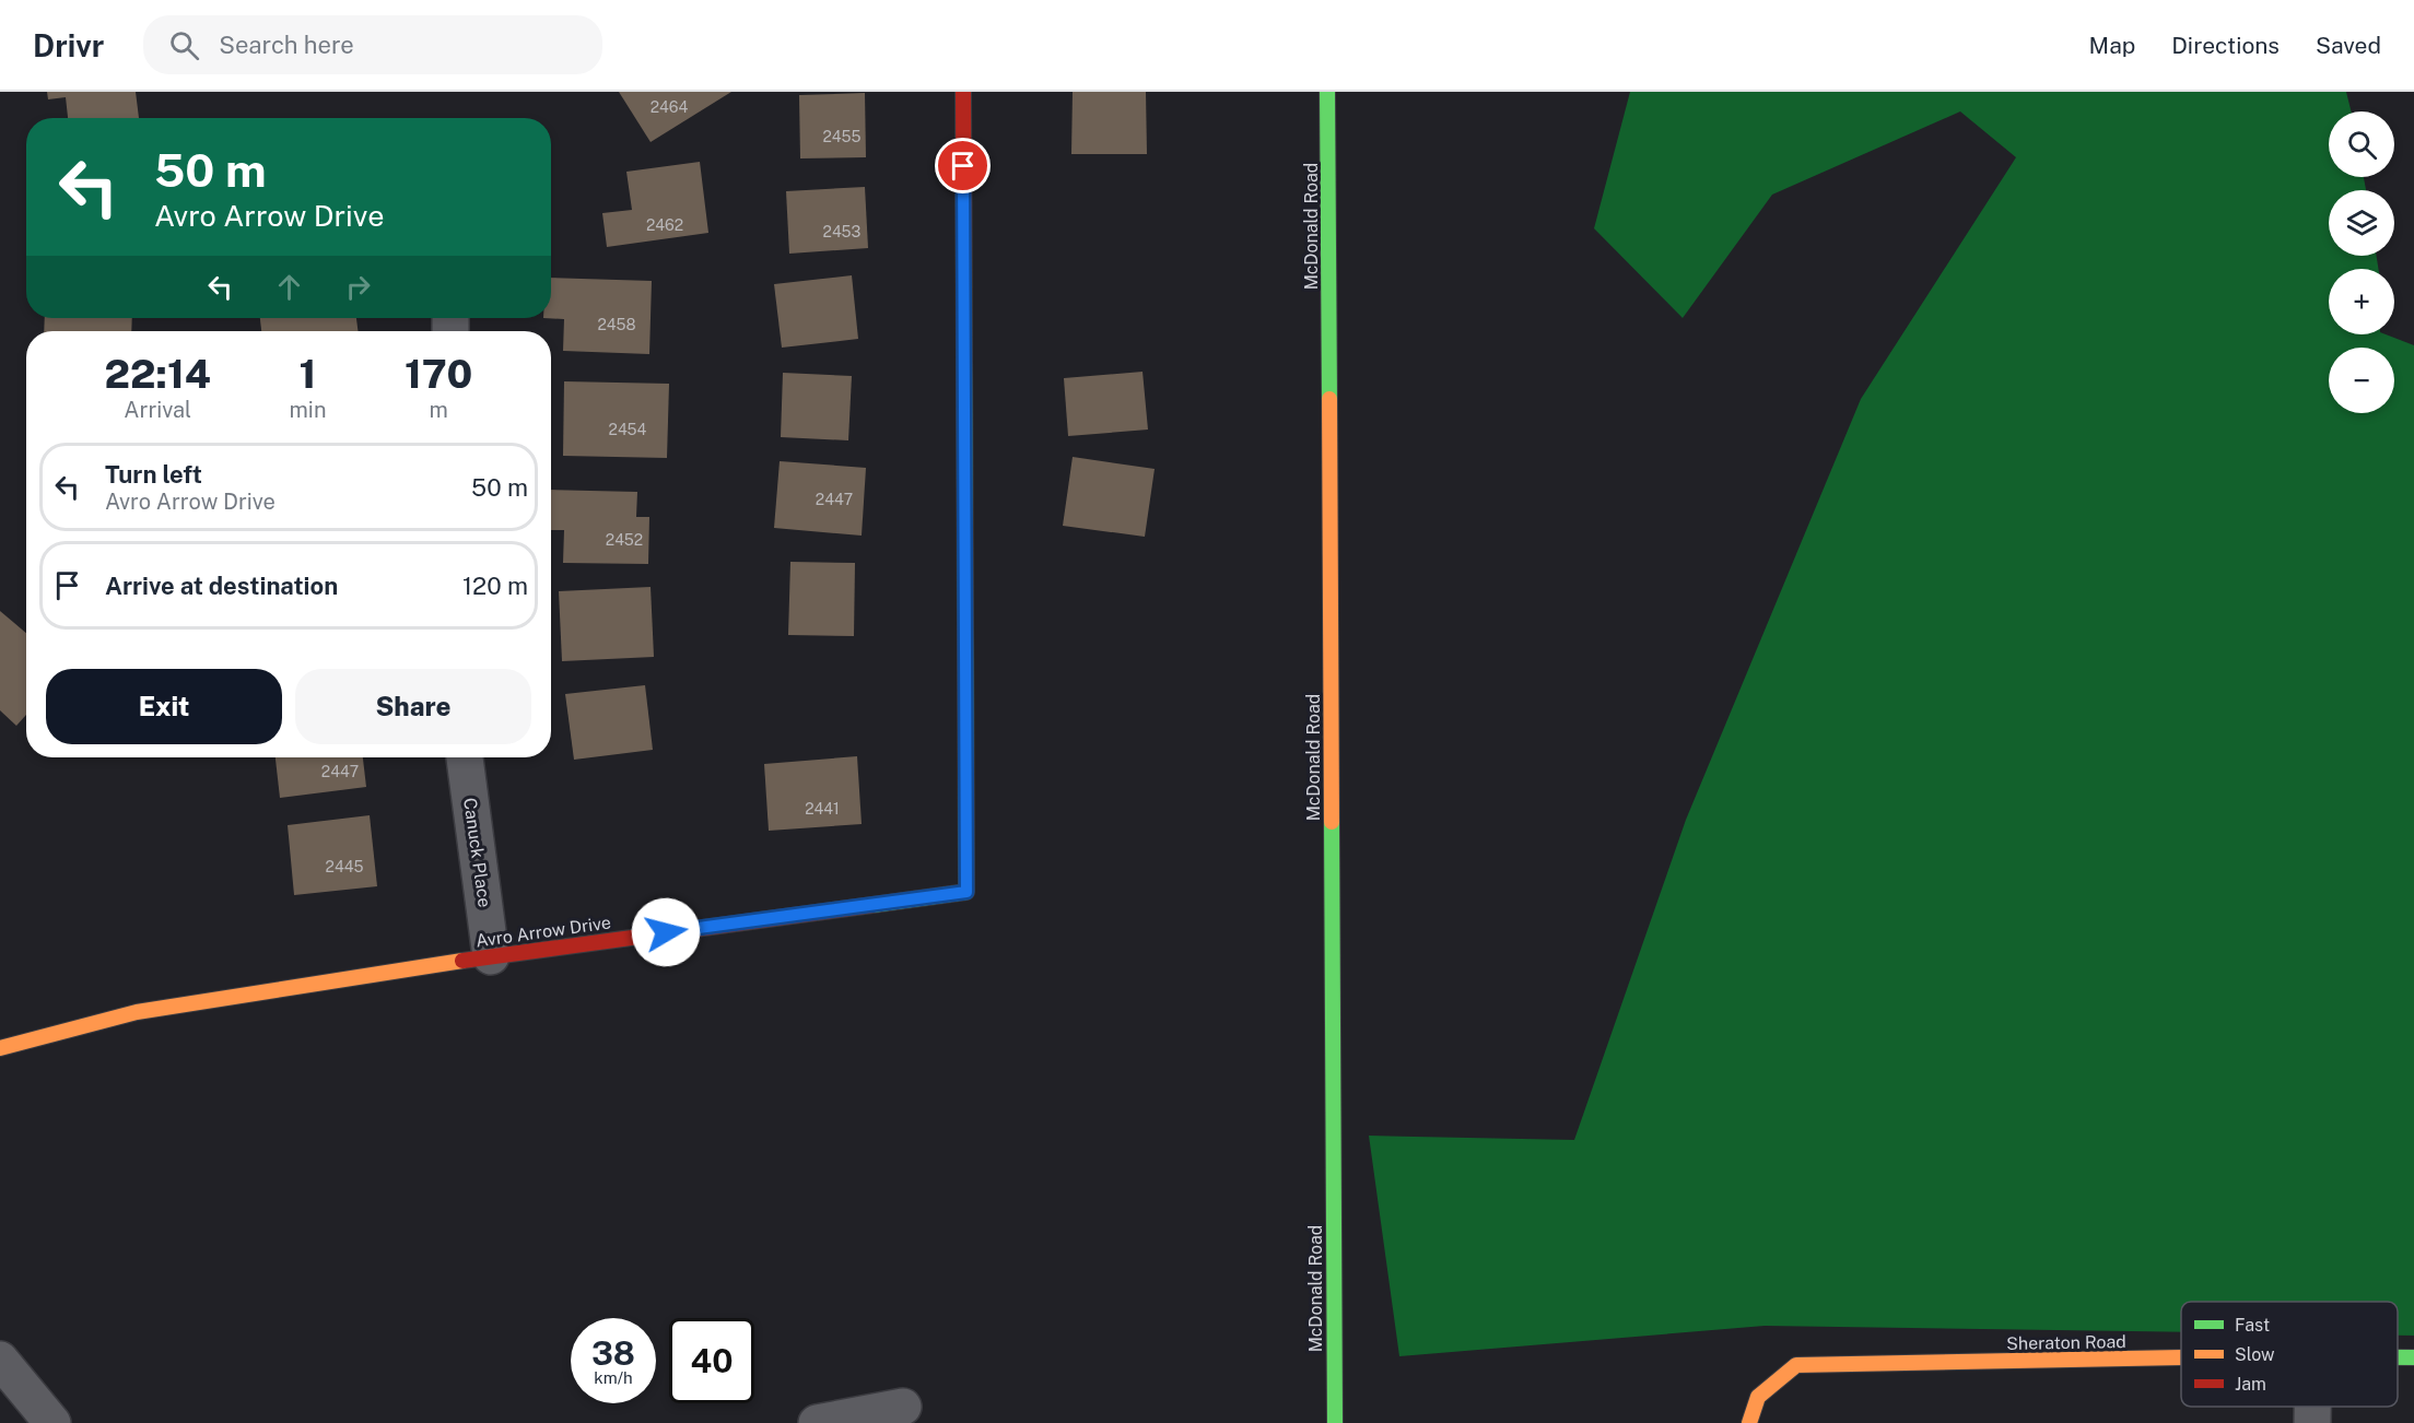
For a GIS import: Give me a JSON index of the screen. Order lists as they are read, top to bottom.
{
  "streets": {
    "street": [
      "McDonald Road",
      "Canuck Place",
      "Avro Arrow Drive",
      "Sheraton Road"
    ]
  },
  "crossings": [
    ["Canuck Place", "Avro Arrow Drive"]
  ],
  "house_numbers": [
    "2464",
    "2455",
    "2462",
    "2453",
    "2458",
    "2454",
    "2447",
    "2452",
    "2447",
    "2441",
    "2445"
  ],
  "legend": ["Fast", "Slow", "Jam"],
  "page": {
    "header": "Drivr",
    "search": "Search here",
    "nav": ["Map", "Directions", "Saved"],
    "map_buttons": ["+", "−"],
    "turn": ["50 m", "Avro Arrow Drive"],
    "eta": [
      "22:14",
      "Arrival",
      "1",
      "min",
      "170",
      "m"
    ],
    "list": [
      {
        "name": "Turn left",
        "note": "Avro Arrow Drive",
        "value": "50 m"
      },
      {
        "name": "Arrive at destination",
        "value": "120 m"
      }
    ],
    "buttons": ["Exit", "Share"],
    "speed": "38 km/h",
    "limit": "40"
  }
}
